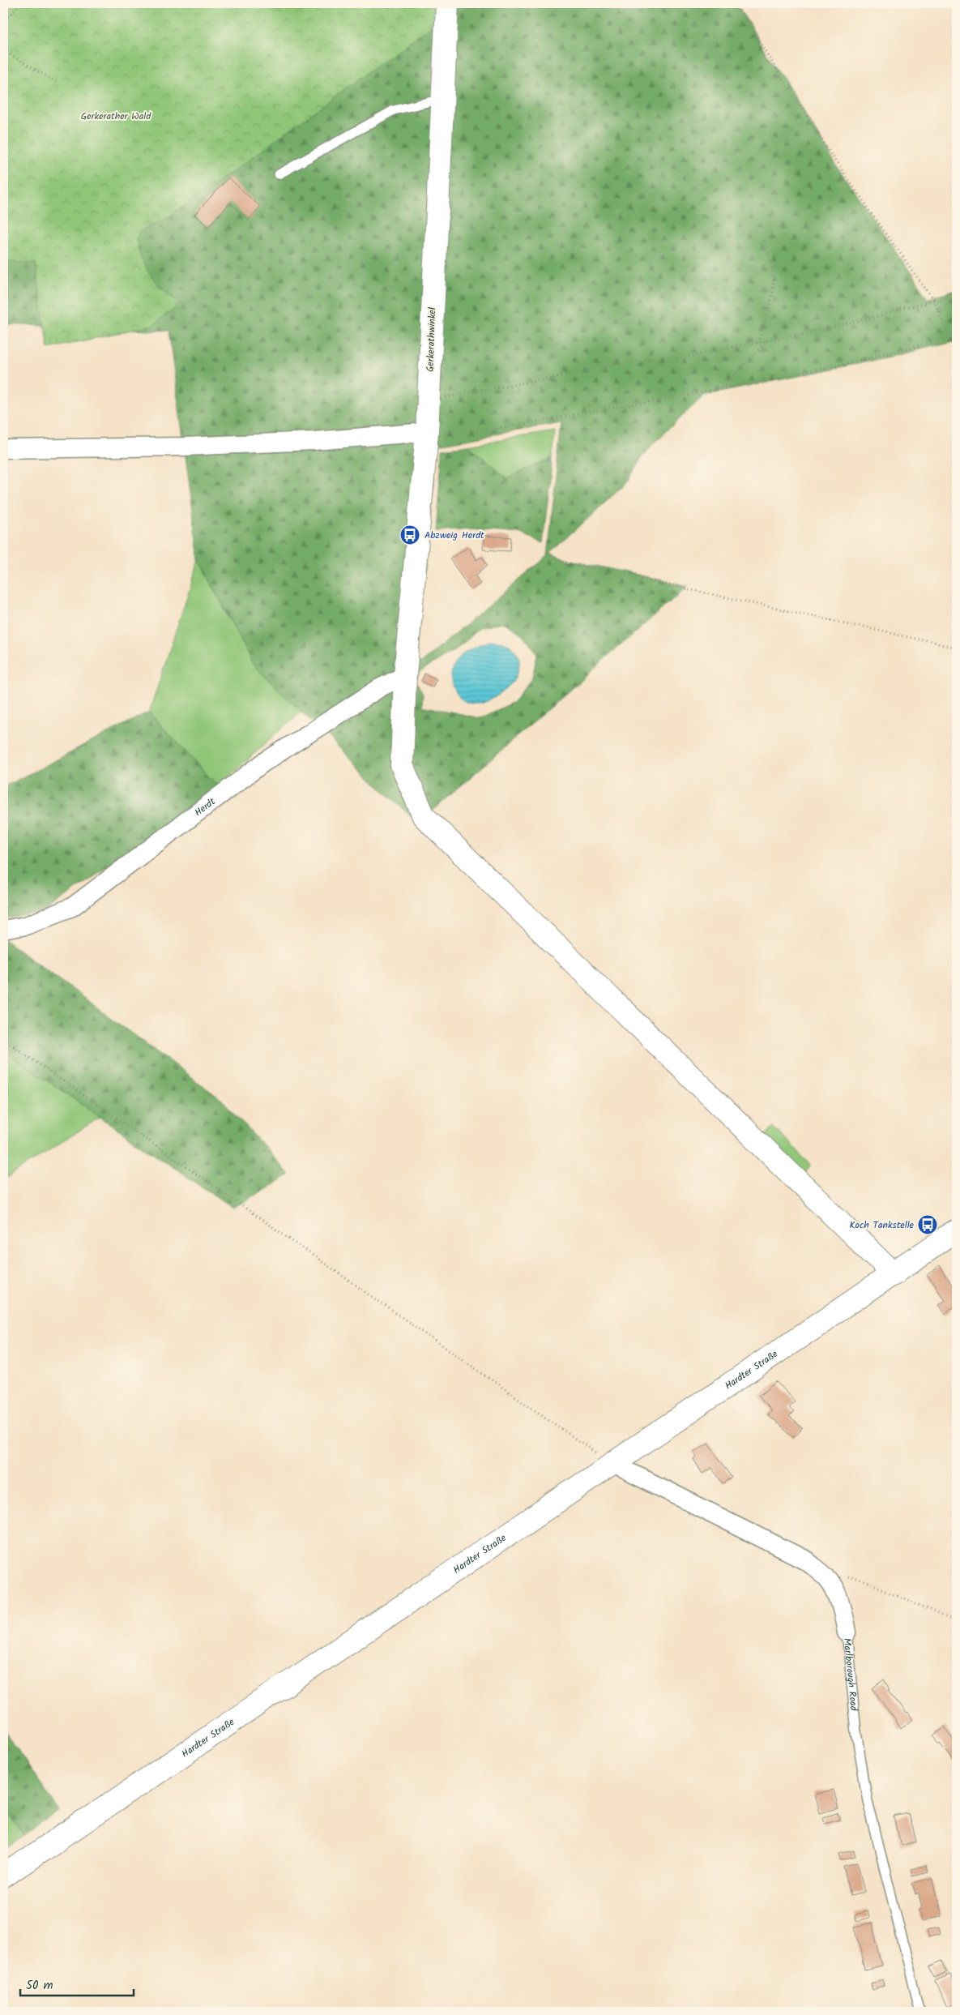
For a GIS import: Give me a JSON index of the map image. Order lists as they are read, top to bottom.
{
  "streets": {
    "street": [
      "Gerkerathwinkel",
      "Herdt",
      "Hardter Straße",
      "Marlborough Road"
    ]
  },
  "crossings": [
    ["Gerkerathwinkel", "Herdt"],
    ["Gerkerathwinkel", "Hardter Straße"],
    ["Hardter Straße", "Marlborough Road"]
  ],
  "parks": ["Gerkerather Wald"],
  "places": {
    "bus stop": ["Abzweig Herdt", "Koch Tankstelle"]
  },
  "scale_bar": "50 m"
}
